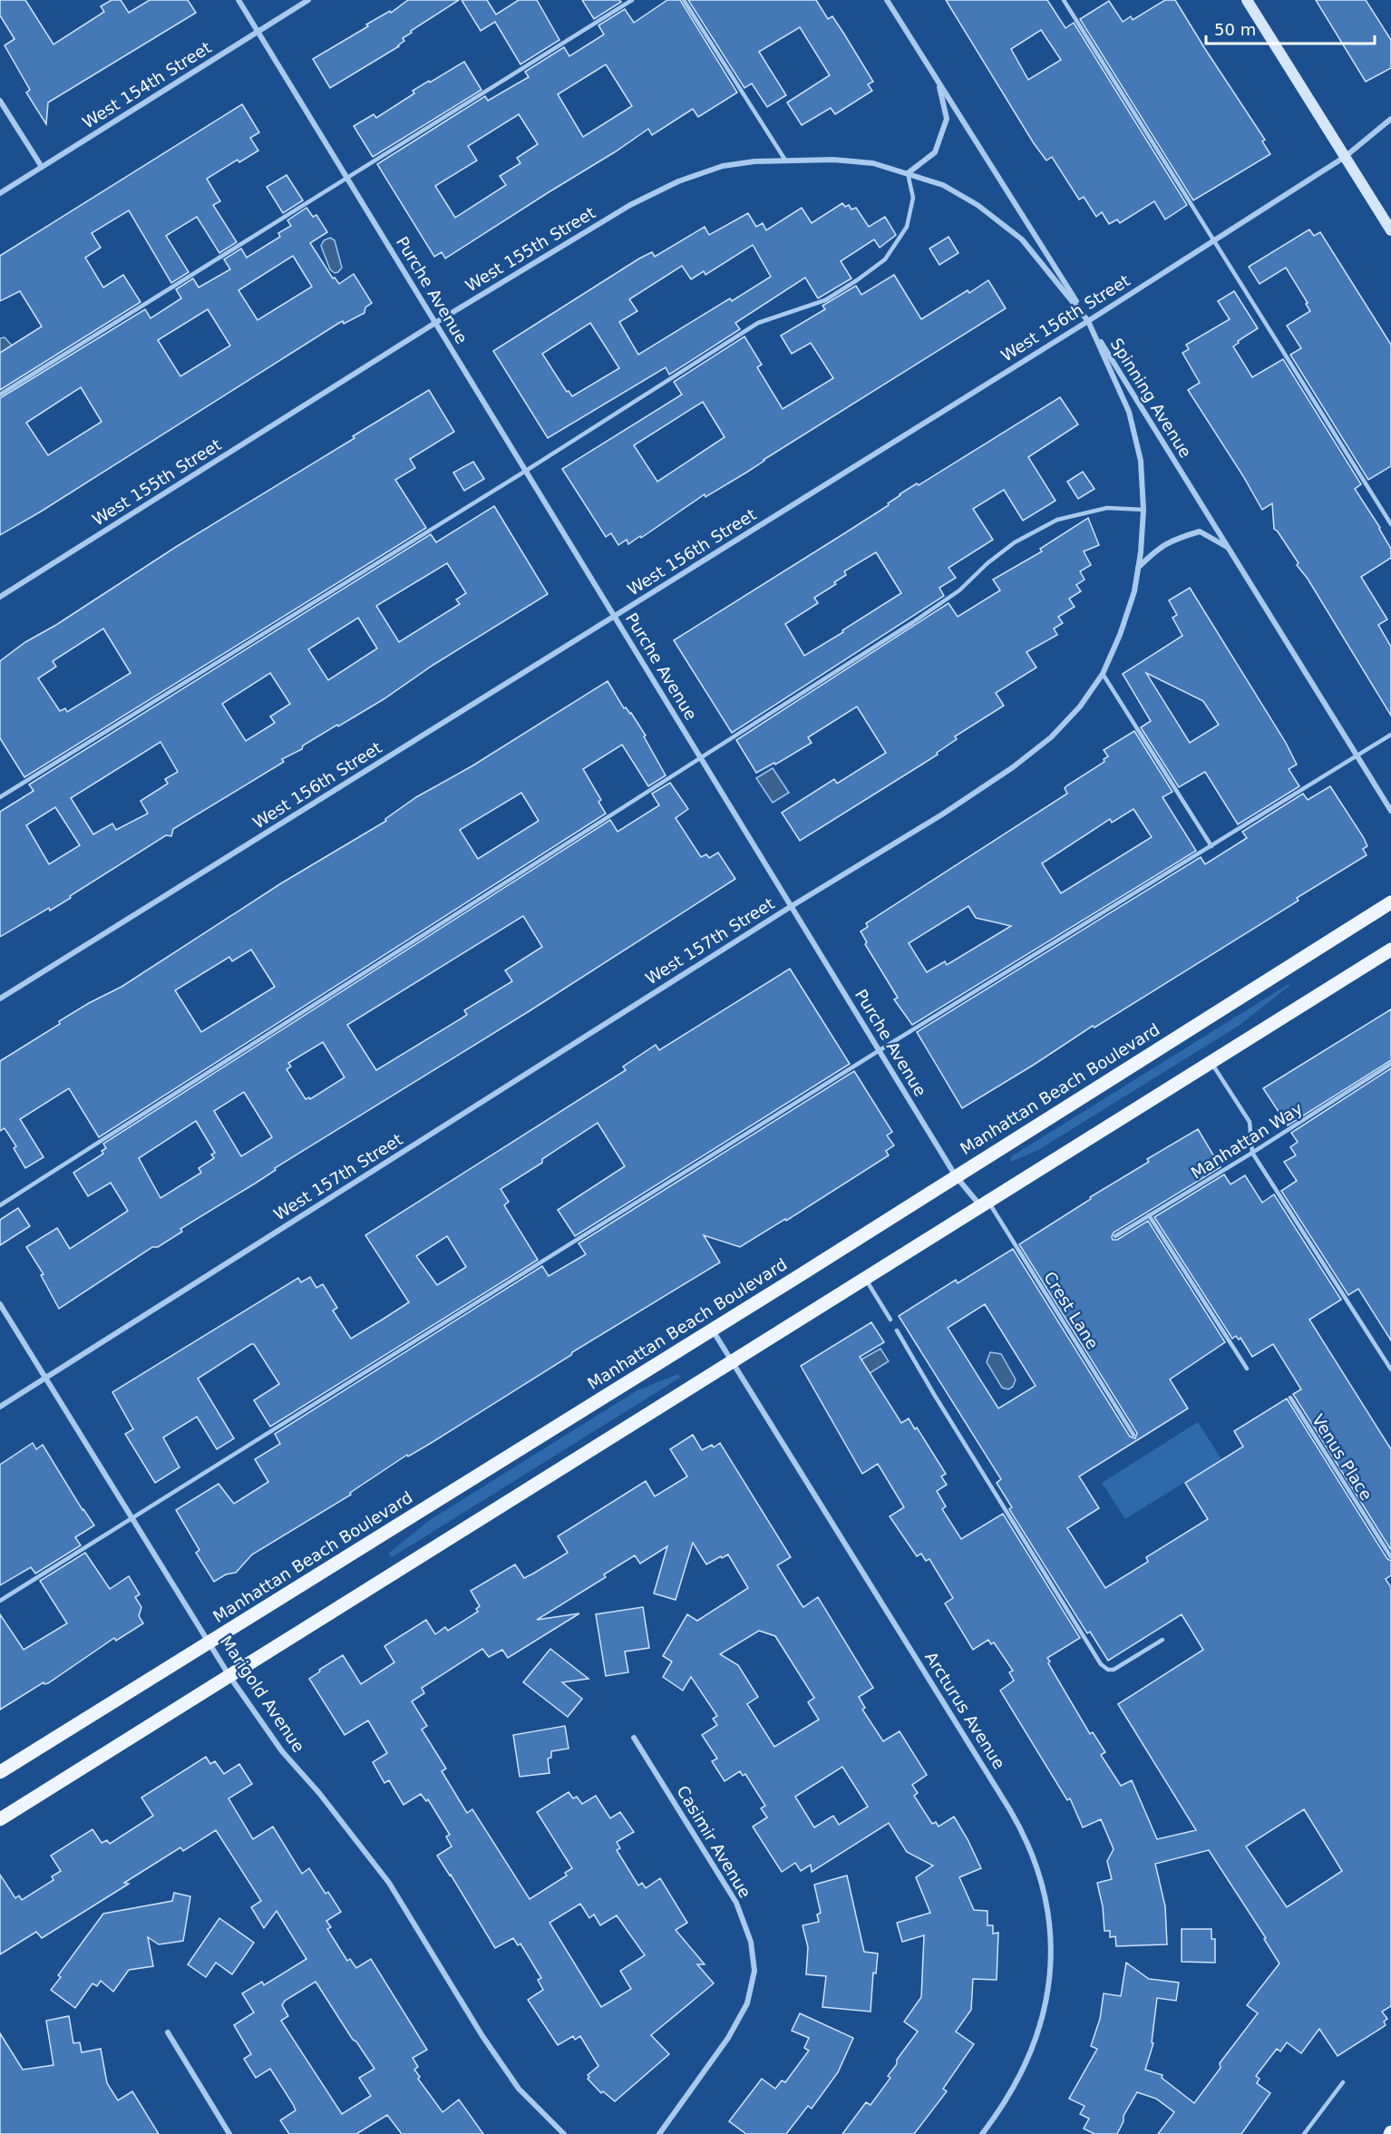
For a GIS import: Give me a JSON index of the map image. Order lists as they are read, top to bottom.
{
  "streets": {
    "main road": ["Manhattan Beach Boulevard"],
    "street": [
      "West 154th Street",
      "West 155th Street",
      "Purche Avenue",
      "West 156th Street",
      "Spinning Avenue",
      "West 157th Street",
      "Marigold Avenue",
      "Arcturus Avenue",
      "Casimir Avenue"
    ],
    "lane": ["Manhattan Way", "Crest Lane", "Venus Place"]
  },
  "crossings": [
    ["West 154th Street", "Purche Avenue"],
    ["West 155th Street", "Purche Avenue"],
    ["West 155th Street", "West 156th Street"],
    ["West 155th Street", "Spinning Avenue"],
    ["West 155th Street", "West 157th Street"],
    ["Purche Avenue", "West 156th Street"],
    ["Purche Avenue", "West 157th Street"],
    ["Purche Avenue", "Manhattan Beach Boulevard"],
    ["Purche Avenue", "Crest Lane"],
    ["West 156th Street", "Spinning Avenue"],
    ["West 156th Street", "West 157th Street"],
    ["Spinning Avenue", "West 157th Street"],
    ["West 157th Street", "Marigold Avenue"],
    ["Manhattan Beach Boulevard", "Marigold Avenue"],
    ["Manhattan Beach Boulevard", "Arcturus Avenue"]
  ],
  "scale_bar": "50 m"
}
